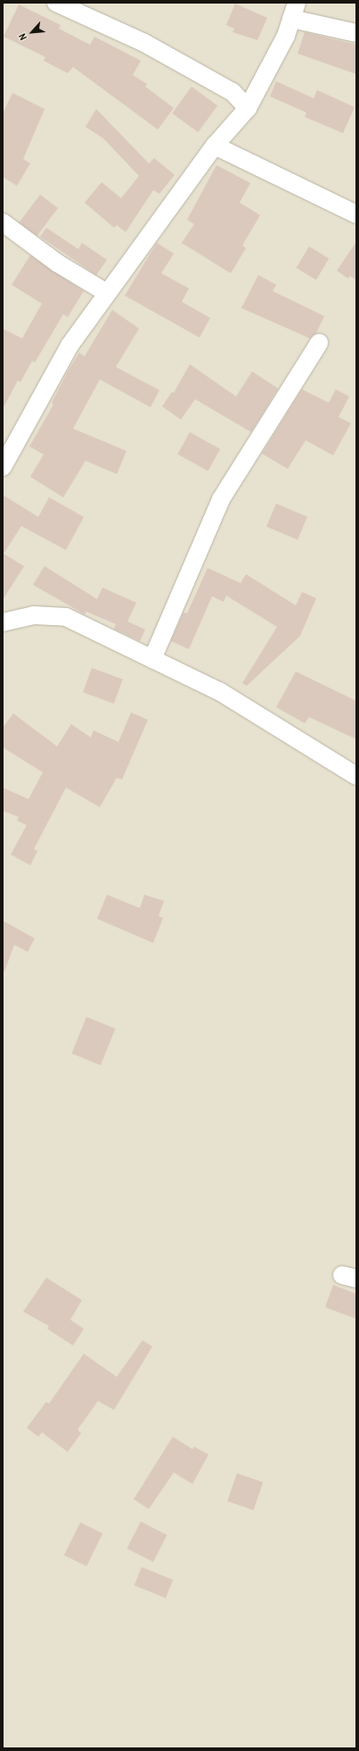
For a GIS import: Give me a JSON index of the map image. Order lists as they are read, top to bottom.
{
  "north": "bottom left"
}
